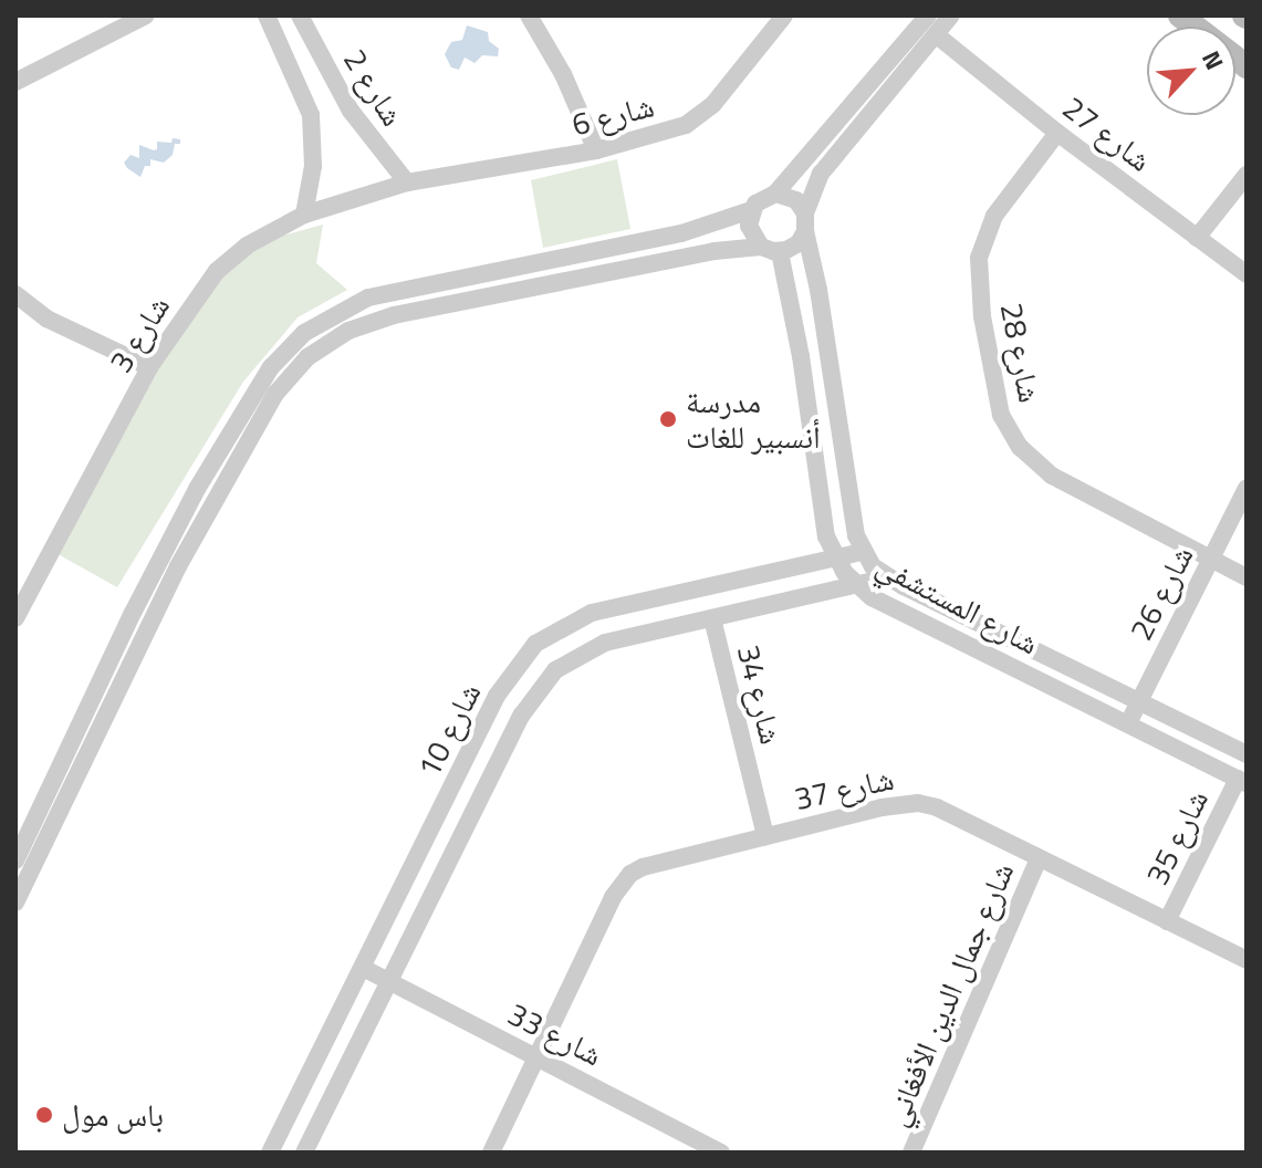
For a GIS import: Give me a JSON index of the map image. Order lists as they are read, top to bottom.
{
  "streets": {
    "street": [
      "شارع 2",
      "شارع 6",
      "شارع 27",
      "شارع 3",
      "شارع 28",
      "شارع 26",
      "شارع المستشفي",
      "شارع 34",
      "شارع 10",
      "شارع 37",
      "شارع 35",
      "شارع جمال الدين الأفغاني",
      "شارع 33"
    ]
  },
  "crossings": [
    ["شارع 2", "شارع 6"],
    ["شارع 2", "شارع 3"],
    ["شارع 6", "شارع 3"],
    ["شارع 27", "شارع 28"],
    ["شارع 28", "شارع 26"],
    ["شارع 26", "شارع المستشفي"],
    ["شارع المستشفي", "شارع 10"],
    ["شارع المستشفي", "شارع 35"],
    ["شارع 34", "شارع 10"],
    ["شارع 34", "شارع 37"],
    ["شارع 10", "شارع 33"],
    ["شارع 37", "شارع 35"],
    ["شارع 37", "شارع جمال الدين الأفغاني"],
    ["شارع 37", "شارع 33"]
  ],
  "places": ["مدرسة أنسبير للغات", "باس مول"],
  "north": "top right"
}
